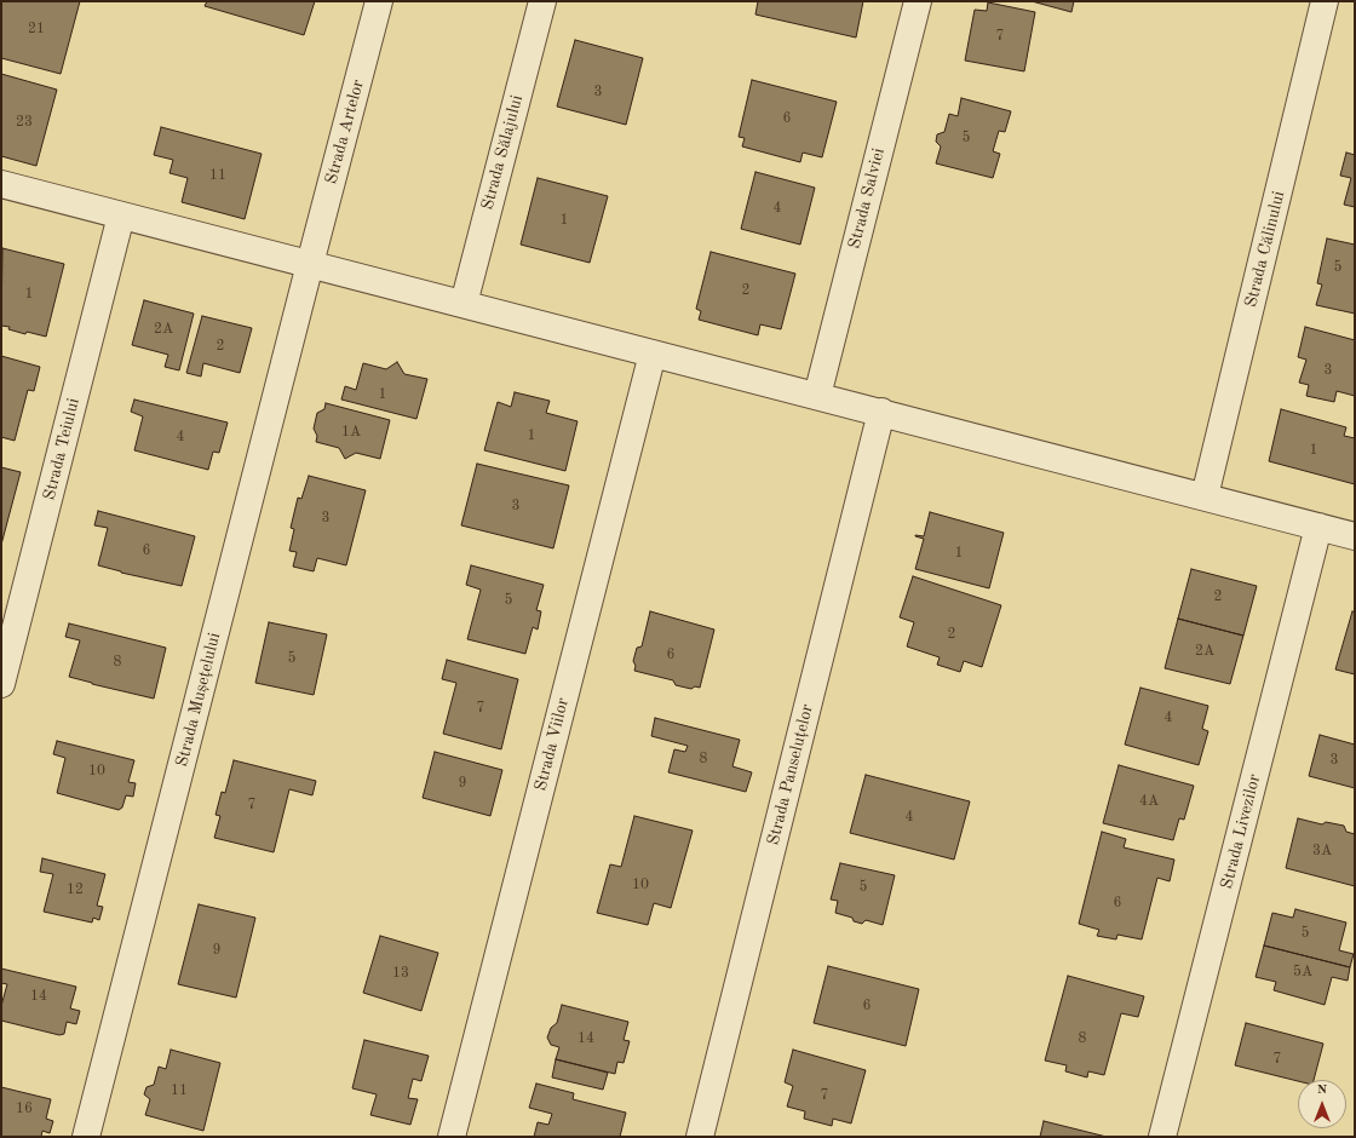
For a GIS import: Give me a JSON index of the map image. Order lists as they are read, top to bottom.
{
  "streets": {
    "street": [
      "Strada Artelor",
      "Strada Sălajului",
      "Strada Salviei",
      "Strada Călinului",
      "Strada Teiului",
      "Strada Mușețelului",
      "Strada Viilor",
      "Strada Panseluțelor",
      "Strada Livezilor"
    ]
  },
  "crossings": [
    ["Strada Artelor", "Strada Mușețelului"]
  ],
  "house_numbers": [
    "21",
    "7",
    "3",
    "6",
    "23",
    "5",
    "11",
    "4",
    "1",
    "5",
    "2",
    "1",
    "2A",
    "2",
    "3",
    "1",
    "1A",
    "1",
    "4",
    "1",
    "3",
    "3",
    "6",
    "1",
    "2",
    "5",
    "2",
    "2A",
    "6",
    "5",
    "8",
    "7",
    "4",
    "8",
    "3",
    "10",
    "9",
    "4A",
    "7",
    "4",
    "3A",
    "10",
    "5",
    "12",
    "6",
    "5",
    "9",
    "5A",
    "13",
    "14",
    "6",
    "14",
    "8",
    "7",
    "11",
    "7",
    "16"
  ],
  "north": "top"
}
